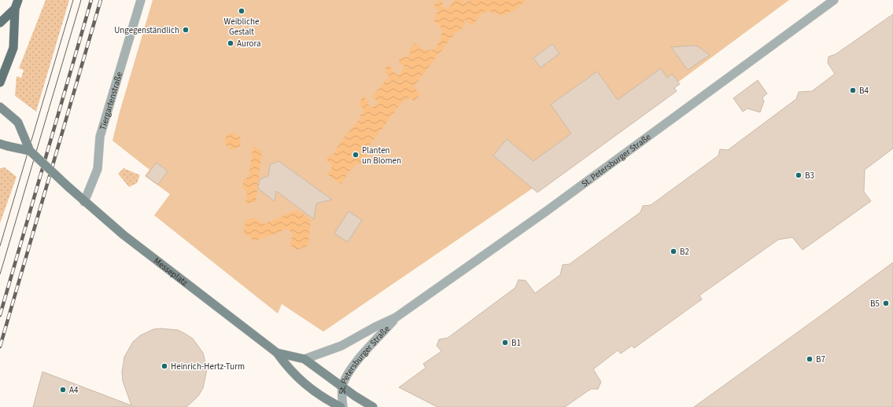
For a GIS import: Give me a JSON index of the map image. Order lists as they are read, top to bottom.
{
  "streets": {
    "main road": ["Messeplatz"],
    "street": ["Tiergartenstraße", "St. Petersburger Straße"]
  },
  "crossings": [
    ["Tiergartenstraße", "Messeplatz"],
    ["St. Petersburger Straße", "Messeplatz"]
  ],
  "places": [
    "Weibliche Gestalt",
    "Ungegenständlich",
    "Aurora",
    "B4",
    "Planten un Blomen",
    "B3",
    "B2",
    "B5",
    "B1",
    "B7",
    "Heinrich-Hertz-Turm",
    "A4"
  ]
}
